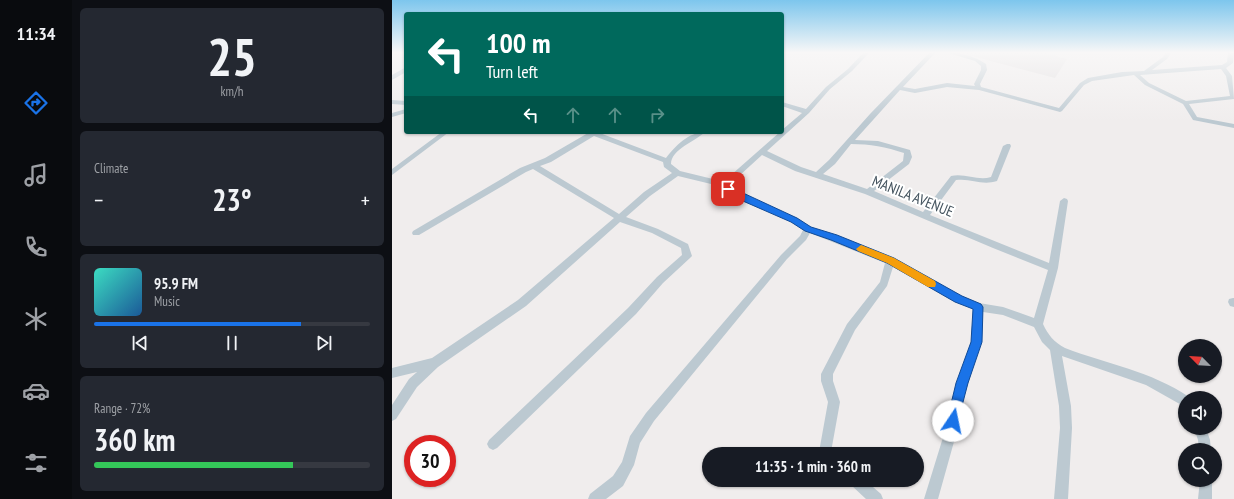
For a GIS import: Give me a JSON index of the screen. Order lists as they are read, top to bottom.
{
  "streets": {
    "street": ["MANILA AVENUE"]
  },
  "north": "top left",
  "page": {
    "tabs": "11:34",
    "tile": [
      ["25", "km/h"],
      "Climate",
      ["Range · 72%", "360 km"]
    ],
    "turn": ["100 m", "Turn left"],
    "heat": ["−", "23°", "+"],
    "song": ["95.9 FM", "Music"],
    "limit": "30",
    "trip": "11:35 · 1 min · 360 m"
  }
}
